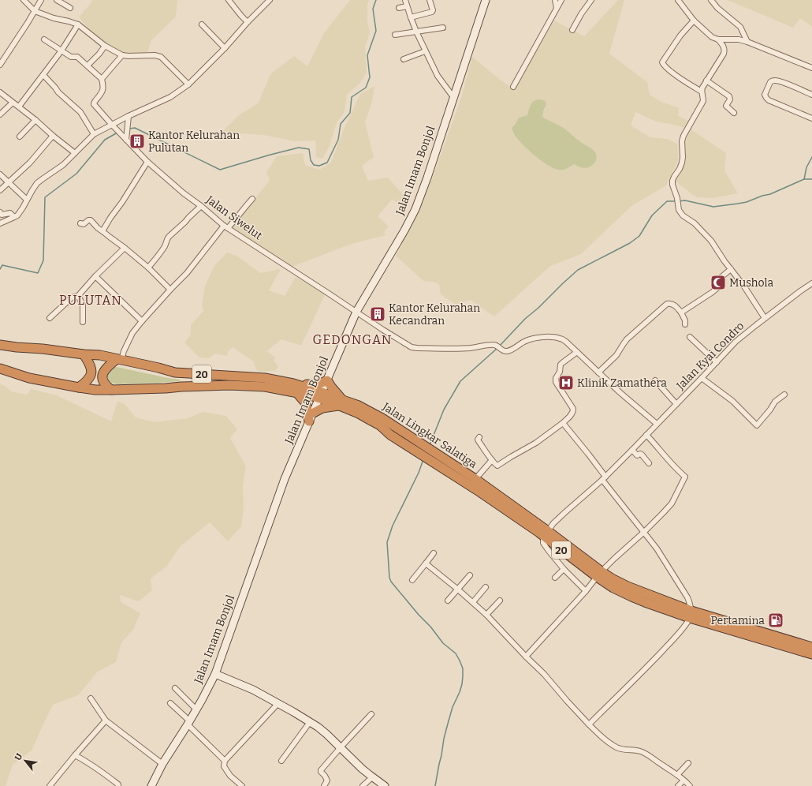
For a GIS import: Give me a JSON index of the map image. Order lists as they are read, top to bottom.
{
  "streets": {
    "highway": ["20", "Jalan Lingkar Salatiga"],
    "main road": ["Jalan Imam Bonjol"],
    "street": ["Jalan Siwelut", "Jalan Kyai Condro"]
  },
  "crossings": [
    ["Jalan Imam Bonjol", "Jalan Siwelut"],
    ["Jalan Imam Bonjol", "Jalan Lingkar Salatiga"],
    ["Jalan Kyai Condro", "Jalan Lingkar Salatiga"]
  ],
  "districts": ["PULUTAN", "GEDONGAN"],
  "places": {
    "building": ["Kantor Kelurahan Pulutan", "Kantor Kelurahan Kecandran"],
    "mosque": ["Mushola"],
    "hospital": ["Klinik Zamathera"],
    "fuel station": ["Pertamina"]
  },
  "north": "top left"
}
